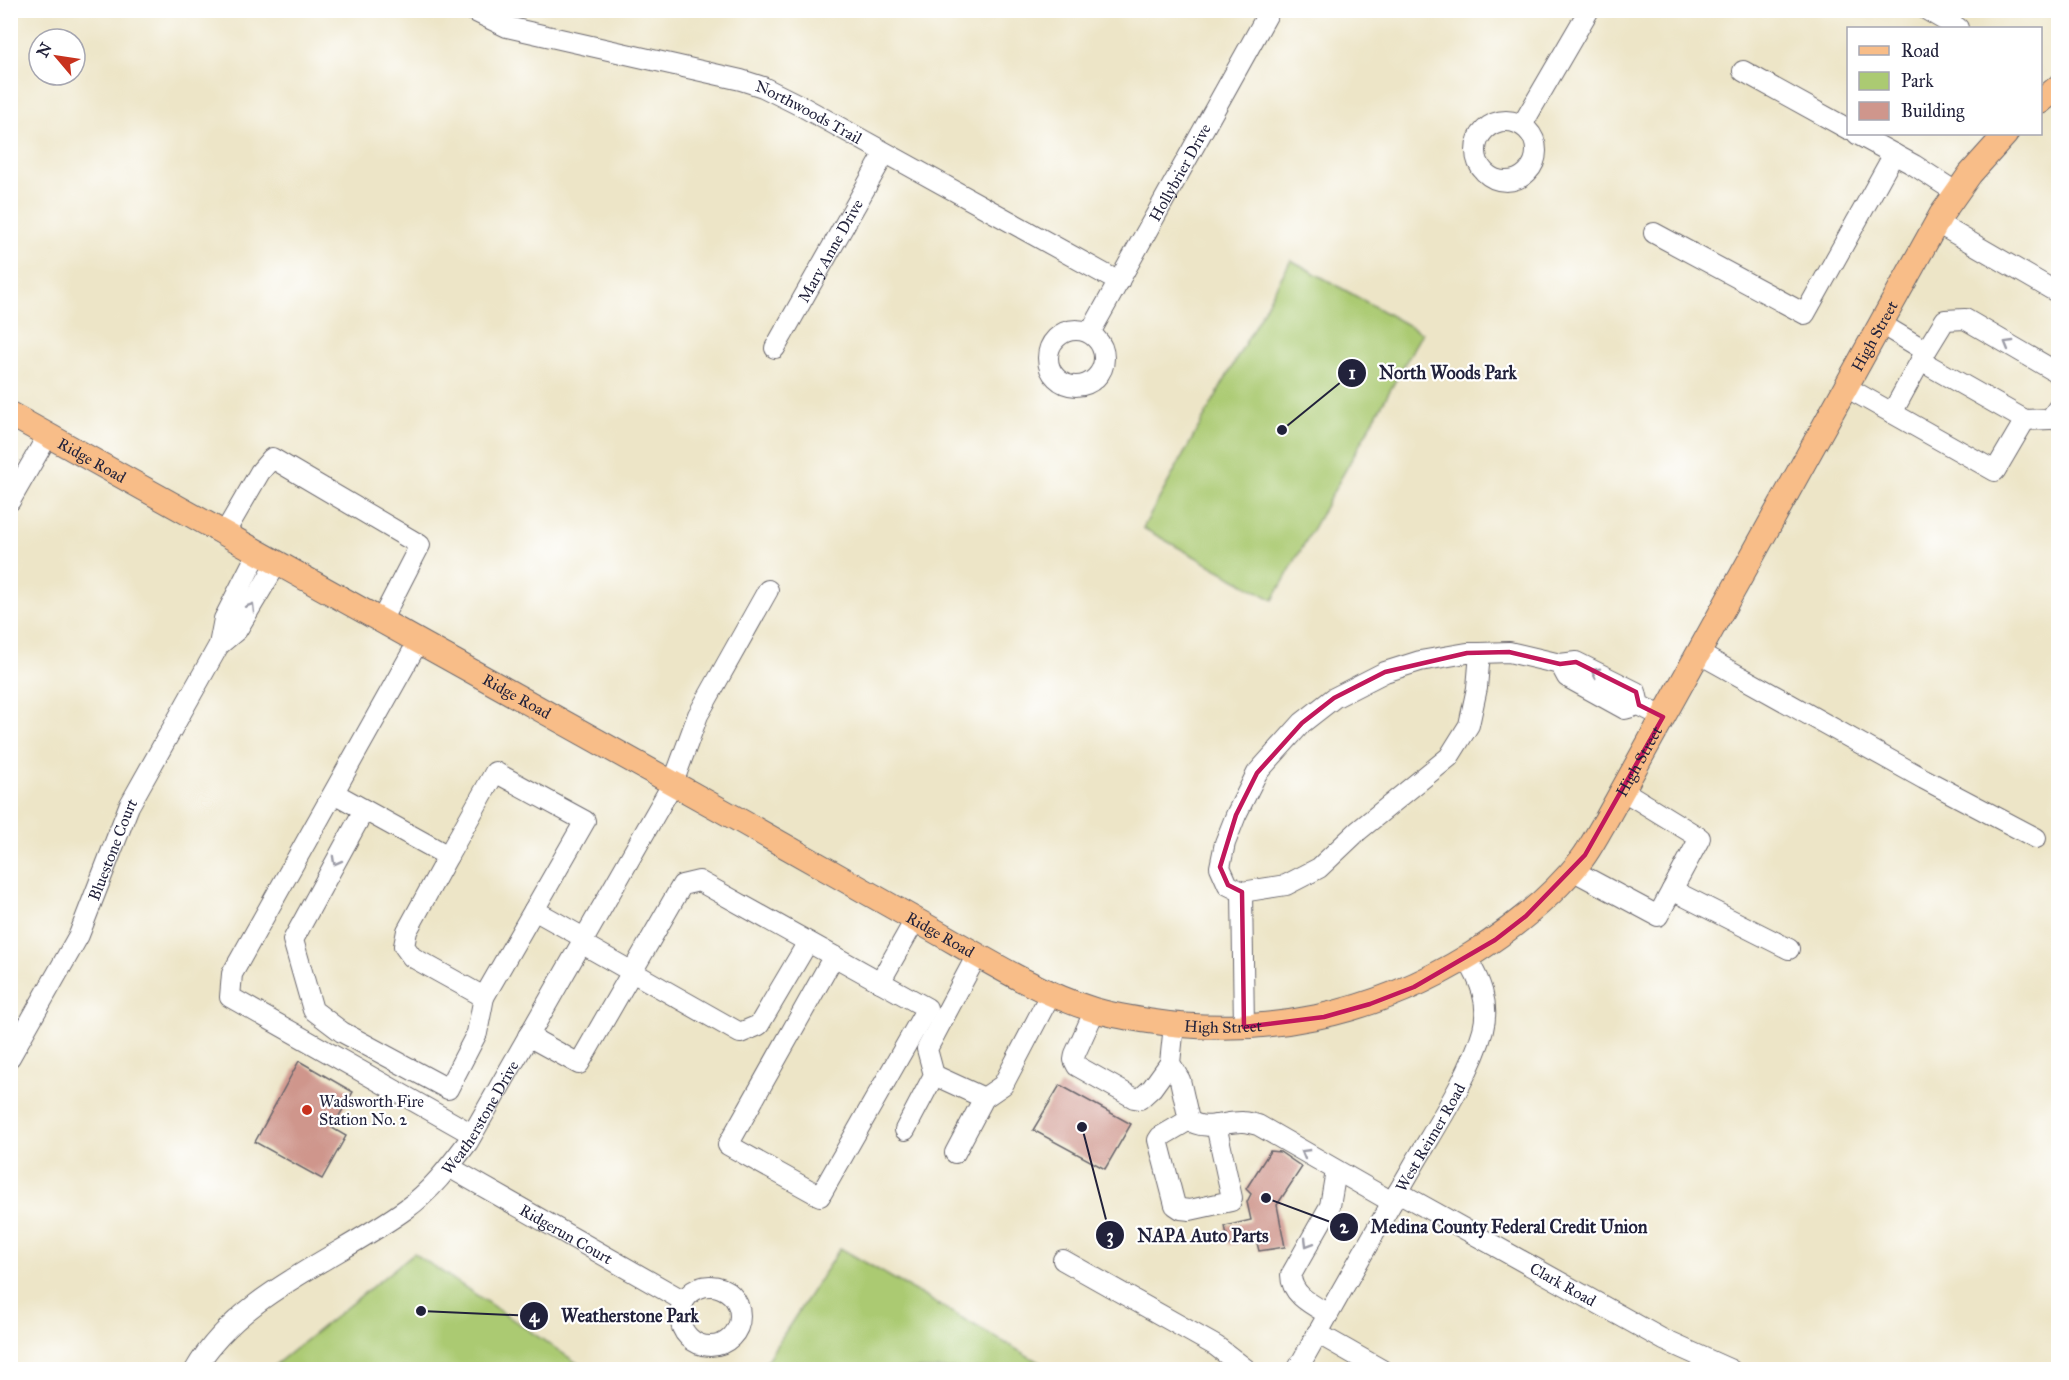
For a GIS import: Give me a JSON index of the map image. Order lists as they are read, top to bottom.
{
  "streets": {
    "main road": ["High Street", "Ridge Road"],
    "street": [
      "Northwoods Trail",
      "Hollybrier Drive",
      "Mary Anne Drive",
      "Bluestone Court",
      "Weatherstone Drive",
      "West Reimer Road",
      "Ridgerun Court",
      "Clark Road"
    ]
  },
  "crossings": [
    ["Northwoods Trail", "Hollybrier Drive"],
    ["Northwoods Trail", "Mary Anne Drive"],
    ["High Street", "Ridge Road"],
    ["High Street", "West Reimer Road"],
    ["Ridge Road", "Bluestone Court"],
    ["Ridge Road", "Weatherstone Drive"],
    ["Weatherstone Drive", "Ridgerun Court"],
    ["West Reimer Road", "Clark Road"]
  ],
  "places": [
    "North Woods Park",
    "Wadsworth Fire Station No. 2",
    "NAPA Auto Parts",
    "Medina County Federal Credit Union",
    "Weatherstone Park"
  ],
  "legend": ["Road", "Park", "Building"],
  "north": "top left"
}
